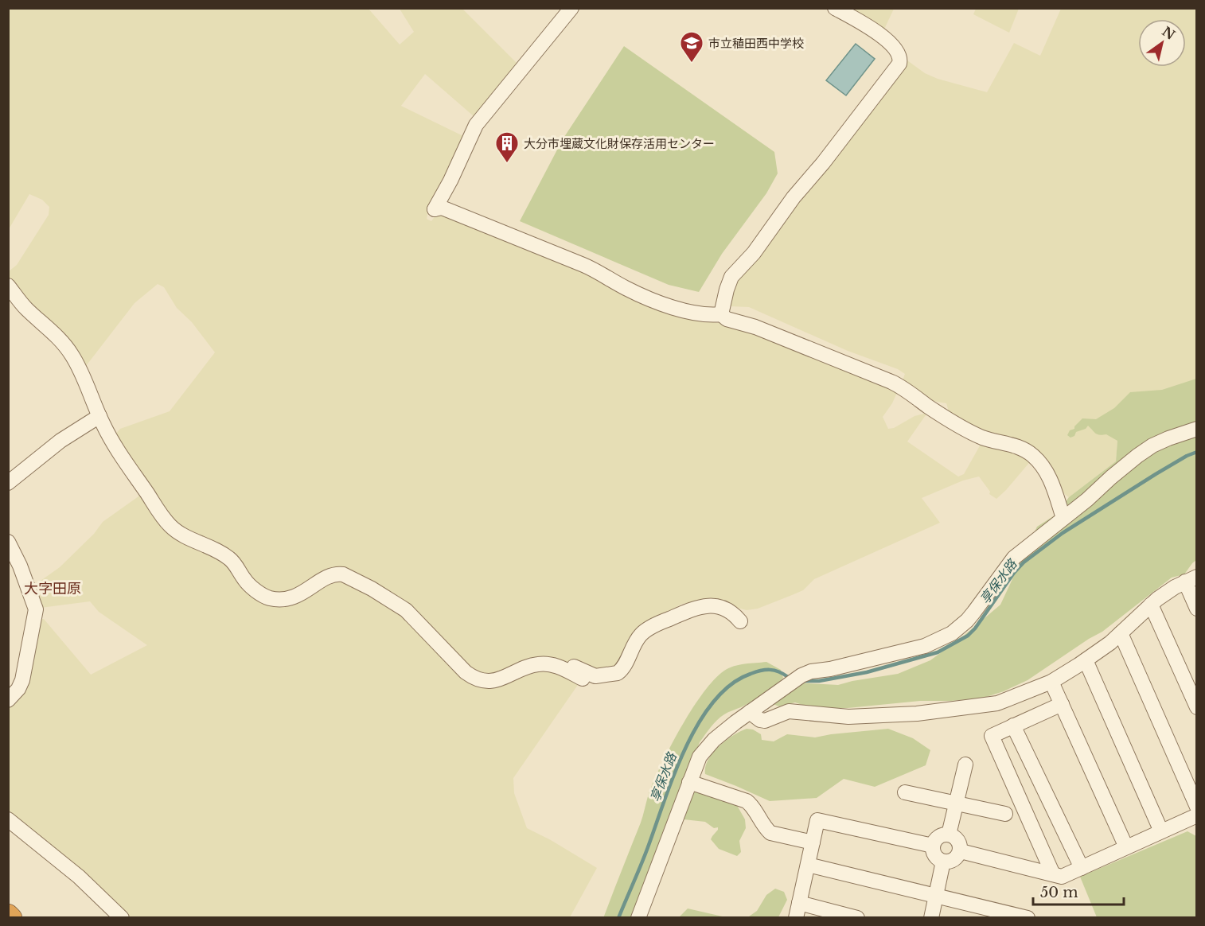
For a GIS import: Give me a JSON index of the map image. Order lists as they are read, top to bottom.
{
  "districts": ["大字田原"],
  "water": ["享保水路"],
  "places": {
    "school or university": ["市立稙田西中学校"],
    "building": ["大分市埋蔵文化財保存活用センター"]
  },
  "scale_bar": "50 m",
  "north": "top right"
}
